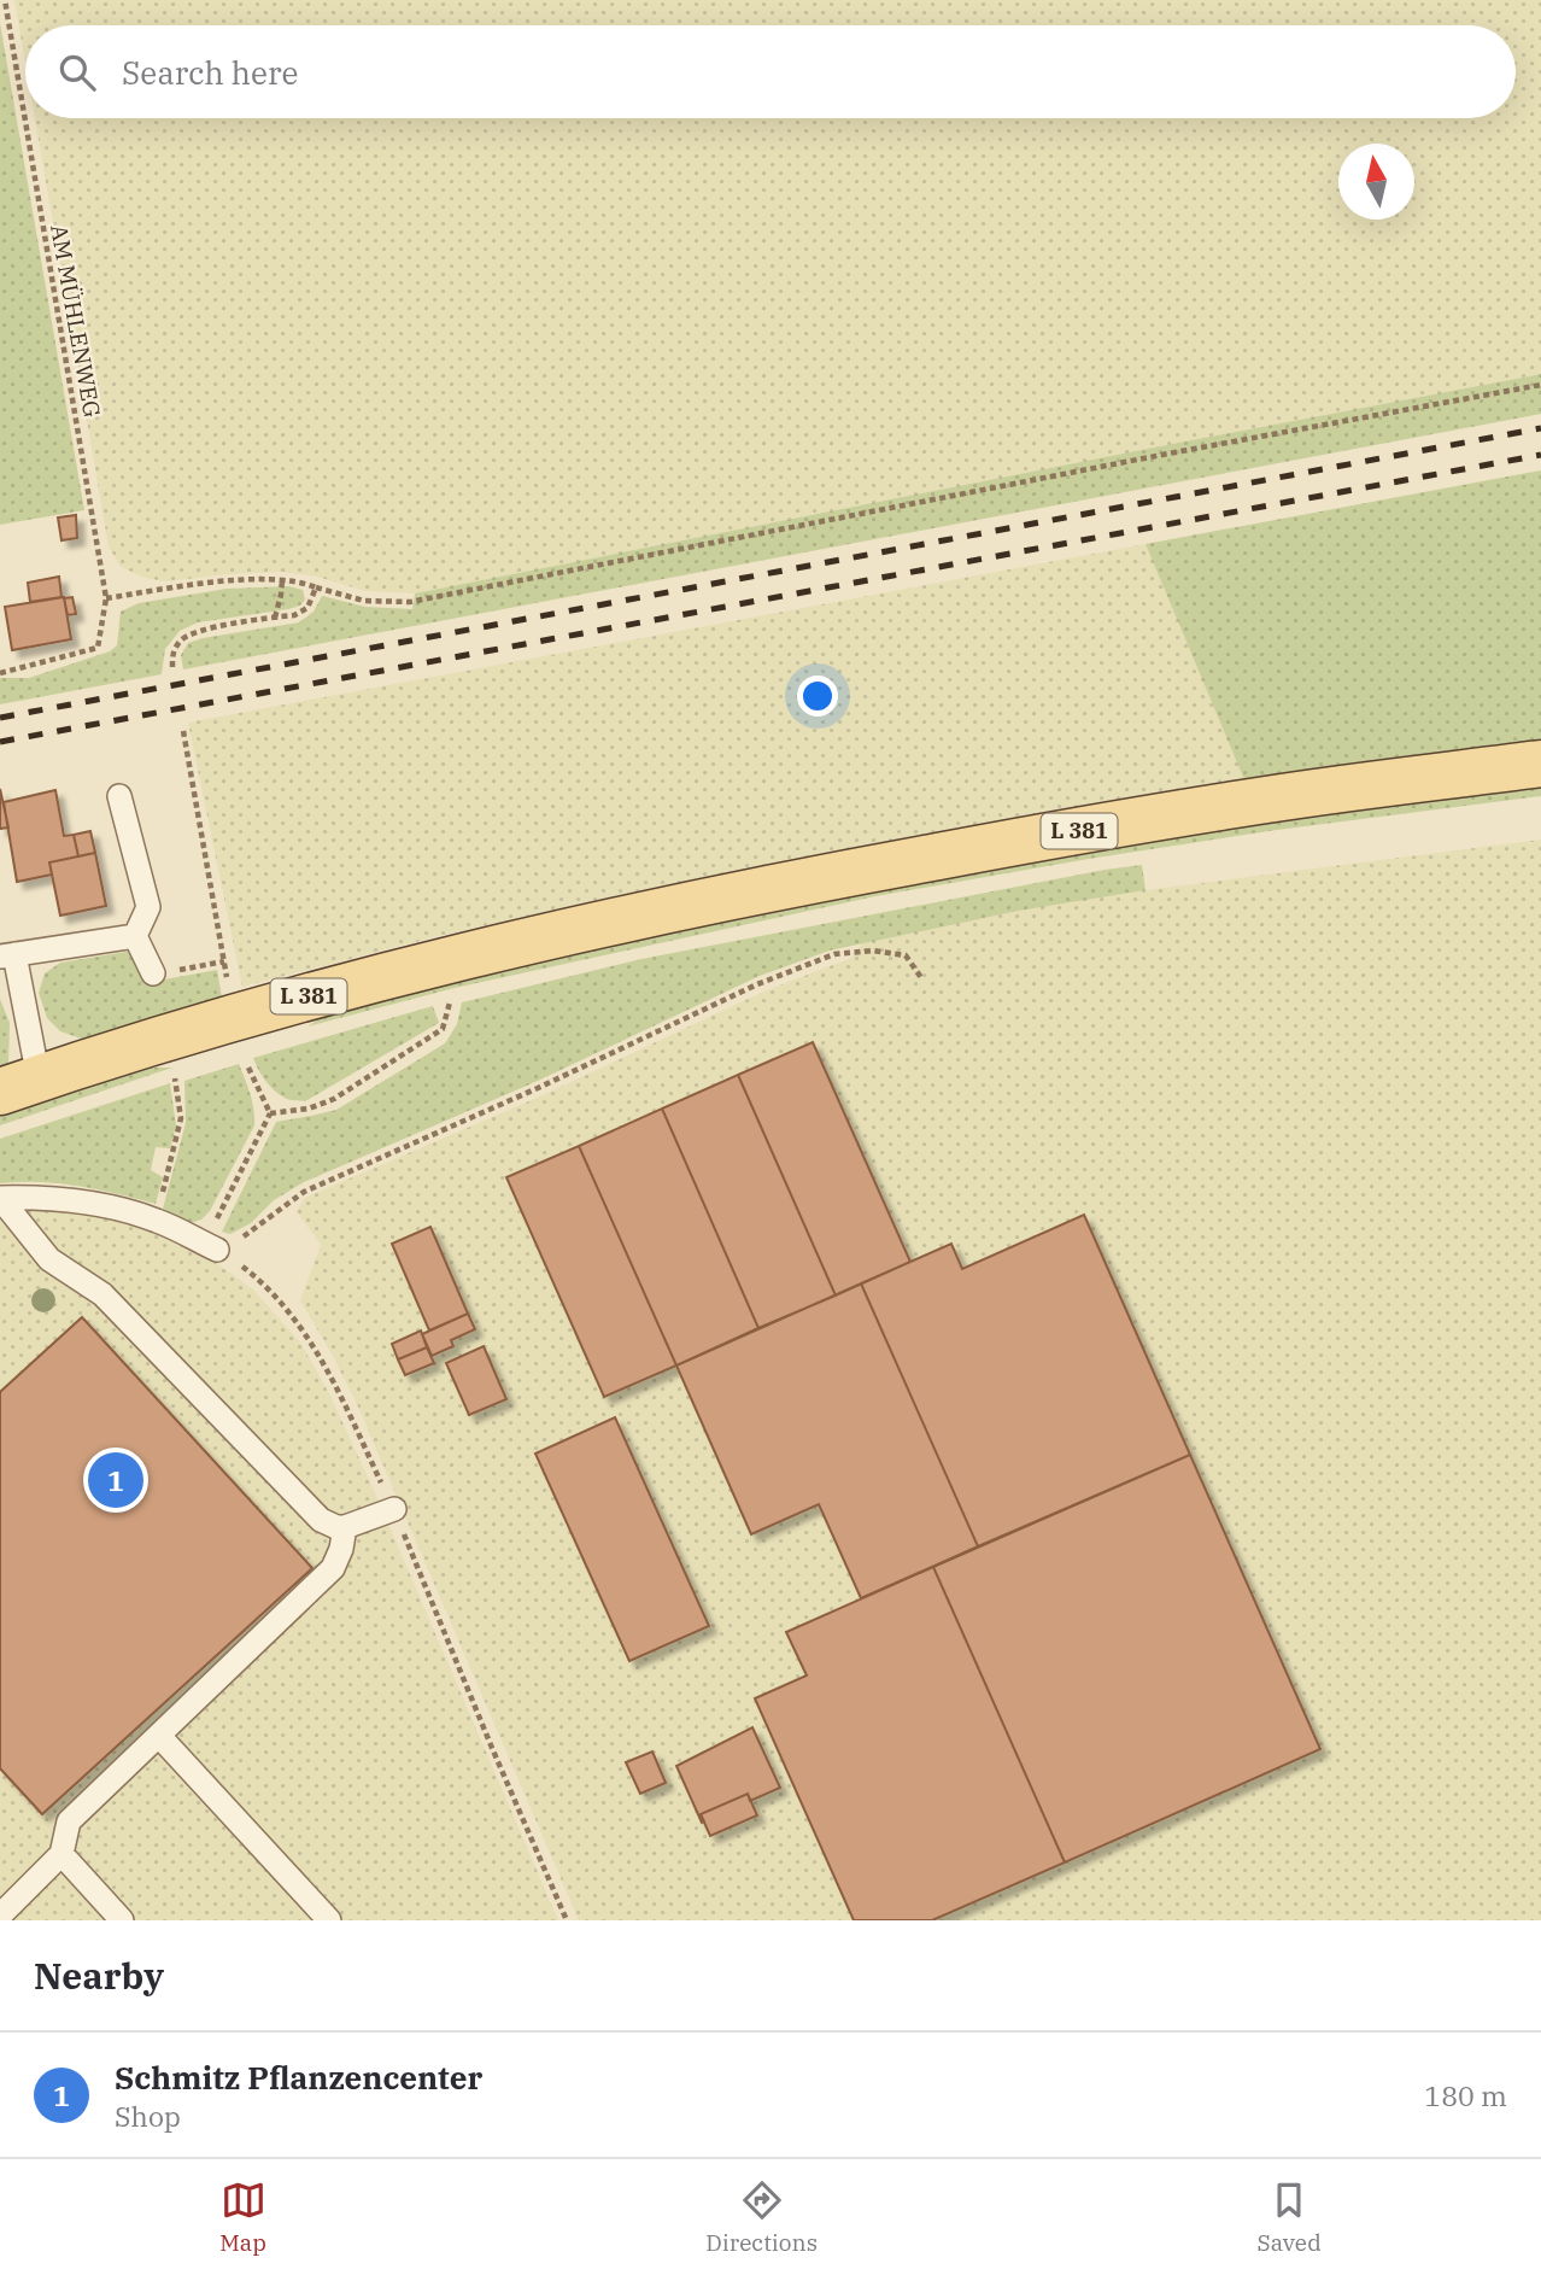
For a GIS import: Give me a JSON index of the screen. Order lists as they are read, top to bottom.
{
  "streets": {
    "main road": ["L 381"],
    "path": ["AM MÜHLENWEG"]
  },
  "north": "top",
  "page": {
    "search": "Search here",
    "pins": "1",
    "heading": "Nearby",
    "list": [
      {
        "mark": "1",
        "name": "Schmitz Pflanzencenter",
        "note": "Shop",
        "value": "180 m"
      }
    ],
    "nav": ["Map", "Directions", "Saved"]
  }
}
